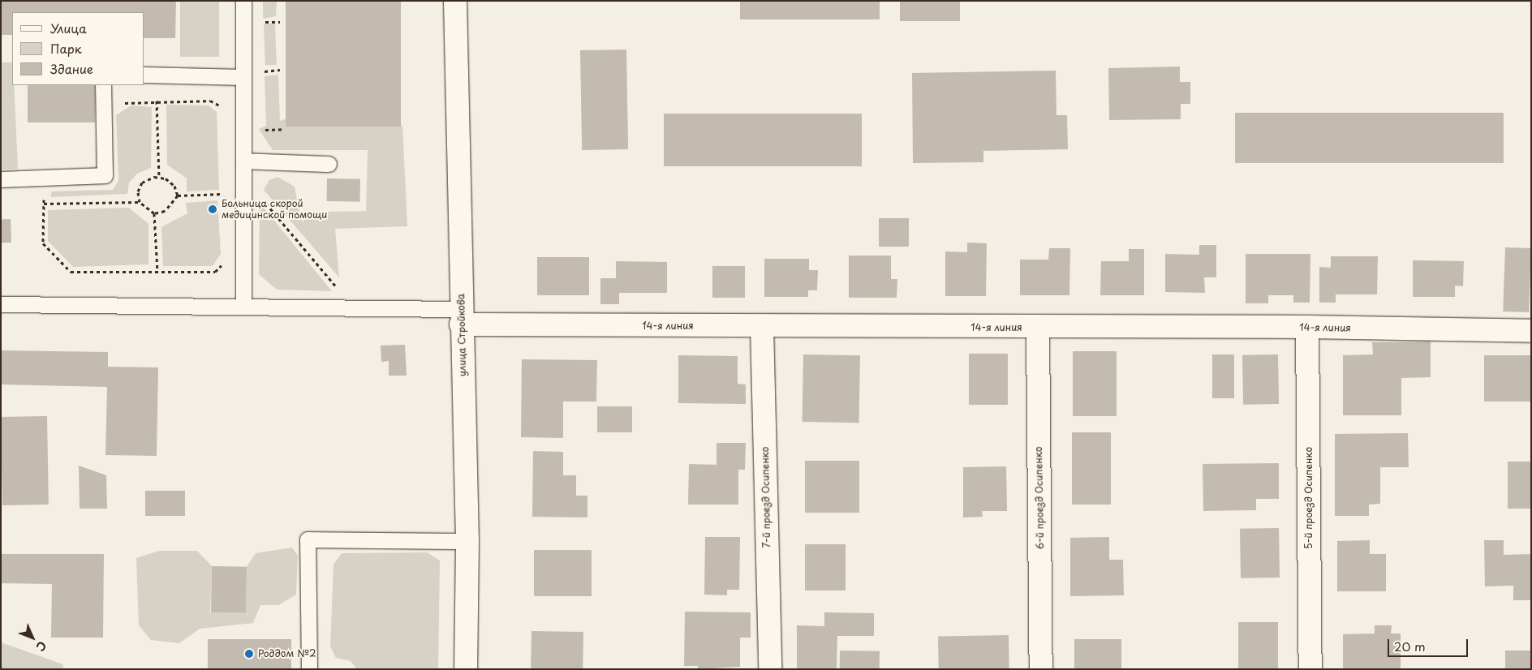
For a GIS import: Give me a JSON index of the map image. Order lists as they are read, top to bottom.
{
  "streets": {
    "street": [
      "14-я линия",
      "улица Стройкова",
      "7-й проезд Осипенко",
      "6-й проезд Осипенко",
      "5-й проезд Осипенко"
    ]
  },
  "crossings": [
    ["14-я линия", "улица Стройкова"],
    ["14-я линия", "7-й проезд Осипенко"],
    ["14-я линия", "6-й проезд Осипенко"],
    ["14-я линия", "5-й проезд Осипенко"]
  ],
  "places": ["Больница скорой медицинской помощи", "Роддом №2"],
  "legend": ["Улица", "Парк", "Здание"],
  "scale_bar": "20 m",
  "north": "bottom right"
}
